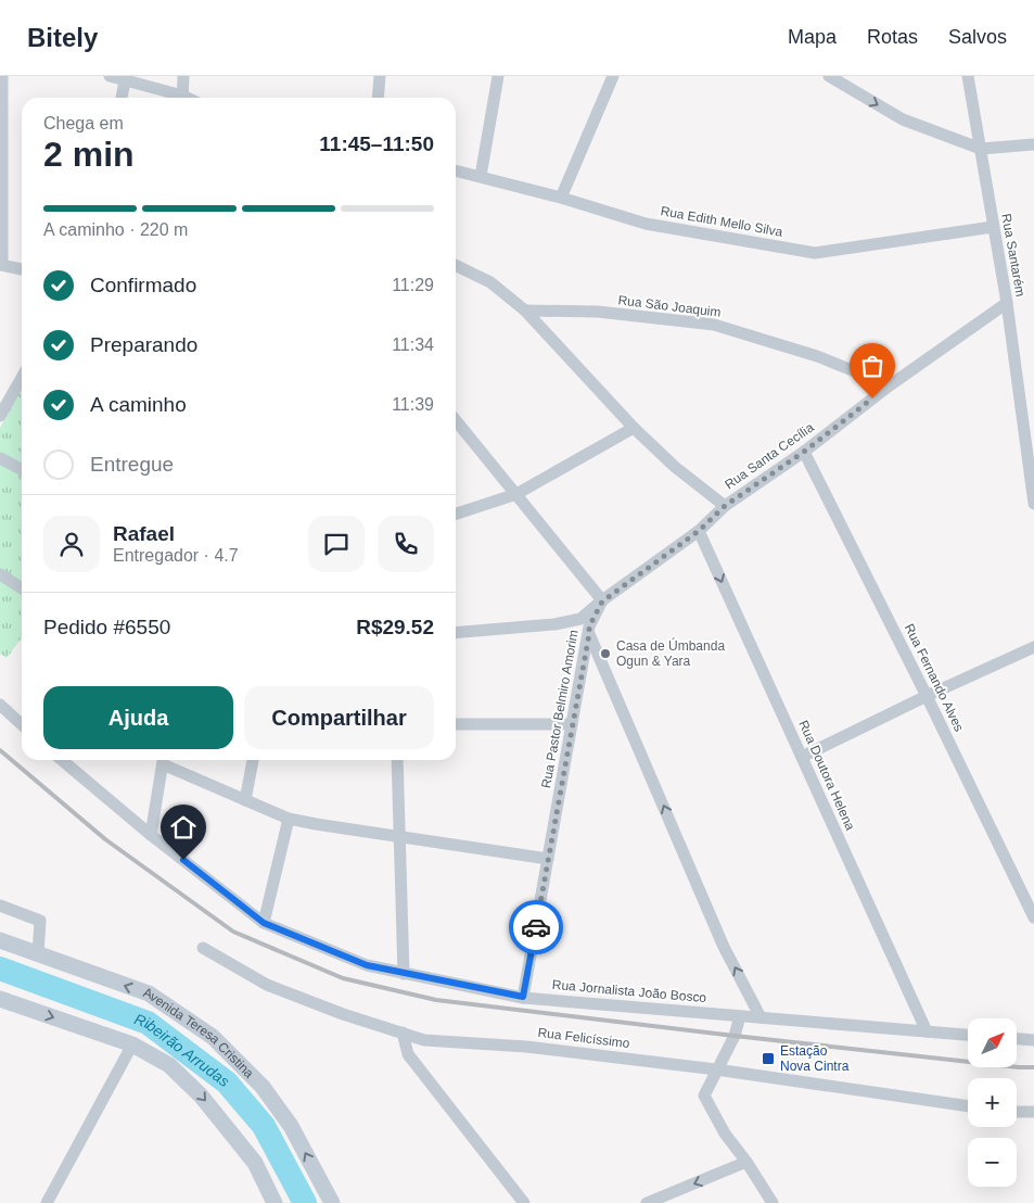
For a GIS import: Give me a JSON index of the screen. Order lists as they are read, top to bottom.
{
  "streets": {
    "main road": ["Avenida Teresa Cristina"],
    "street": [
      "Rua Edith Mello Silva",
      "Rua Santarém",
      "Rua São Joaquim",
      "Rua Santa Cecília",
      "Rua Fernando Alves",
      "Rua Pastor Belmiro Amorim",
      "Rua Doutora Helena",
      "Rua Jornalista João Bosco",
      "Rua Felicíssimo"
    ]
  },
  "crossings": [
    ["Rua Edith Mello Silva", "Rua Santarém"],
    ["Rua Santarém", "Rua Santa Cecília"],
    ["Rua São Joaquim", "Rua Santa Cecília"],
    ["Rua Santa Cecília", "Rua Fernando Alves"],
    ["Rua Santa Cecília", "Rua Pastor Belmiro Amorim"],
    ["Rua Santa Cecília", "Rua Doutora Helena"],
    ["Rua Pastor Belmiro Amorim", "Rua Jornalista João Bosco"],
    ["Rua Doutora Helena", "Rua Jornalista João Bosco"]
  ],
  "one_way": ["Rua Doutora Helena"],
  "water": ["Ribeirão Arrudas"],
  "places": {
    "other": ["Casa de Úmbanda Ogun & Yara"],
    "transit": ["Estação Nova Cintra"]
  },
  "north": "top right",
  "page": {
    "header": "Bitely",
    "nav": ["Mapa", "Rotas", "Salvos"],
    "heading": ["2 min", "Chega em", "11:45–11:50"],
    "panel": [
      "Rafael",
      "Entregador · 4.7",
      "Pedido #6550",
      "R$29.52"
    ],
    "bar": "A caminho · 220 m",
    "list": [
      ["Confirmado", "11:29"],
      ["Preparando", "11:34"],
      ["A caminho", "11:39"],
      "Entregue"
    ],
    "buttons": ["Ajuda", "Compartilhar"],
    "map_buttons": ["+", "−"]
  }
}
